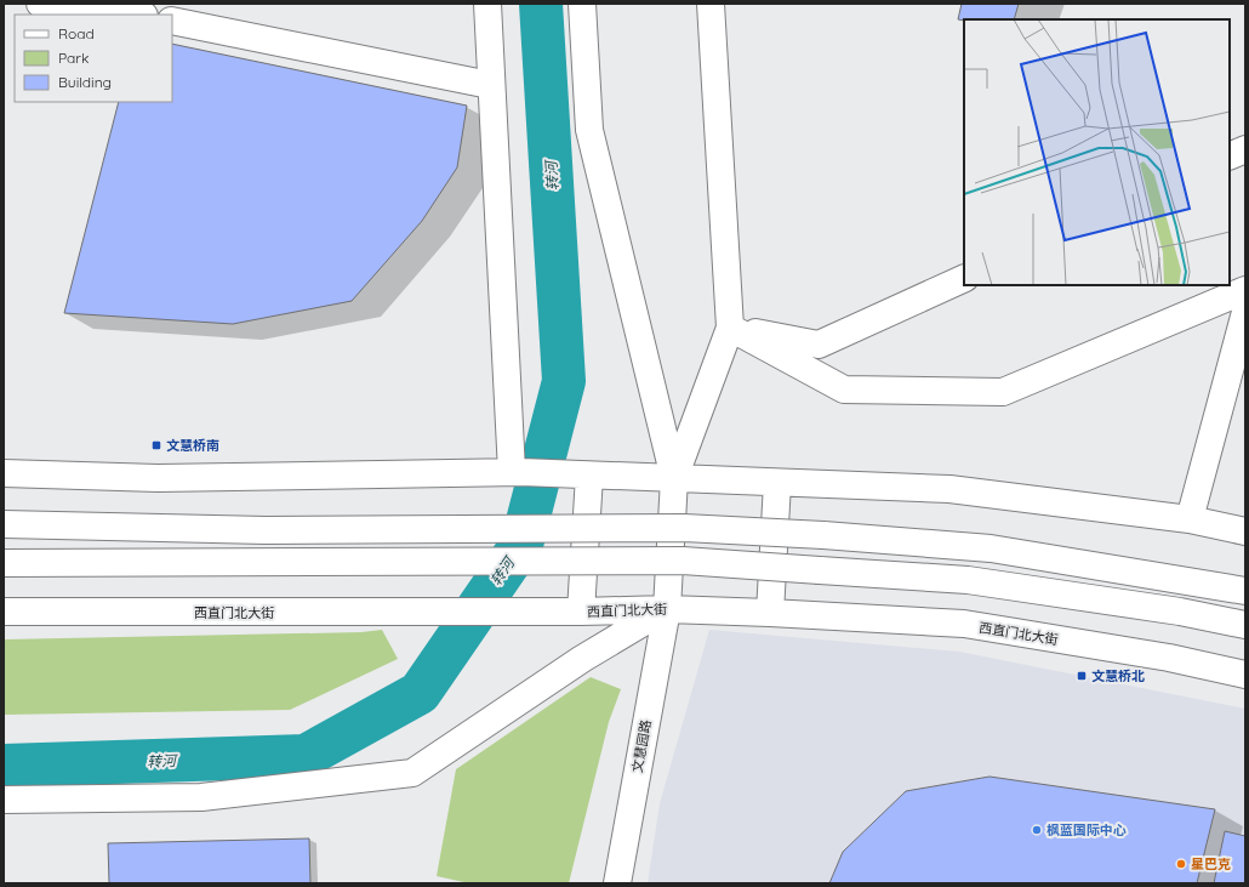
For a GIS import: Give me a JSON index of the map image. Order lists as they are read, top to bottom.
{
  "streets": {
    "main road": ["西直门北大街", "文慧园路"]
  },
  "crossings": [
    ["西直门北大街", "文慧园路"]
  ],
  "water": ["转河"],
  "places": {
    "transit": ["文慧桥南", "文慧桥北"],
    "other": ["枫蓝国际中心", "星巴克"]
  },
  "legend": ["Road", "Park", "Building"]
}
